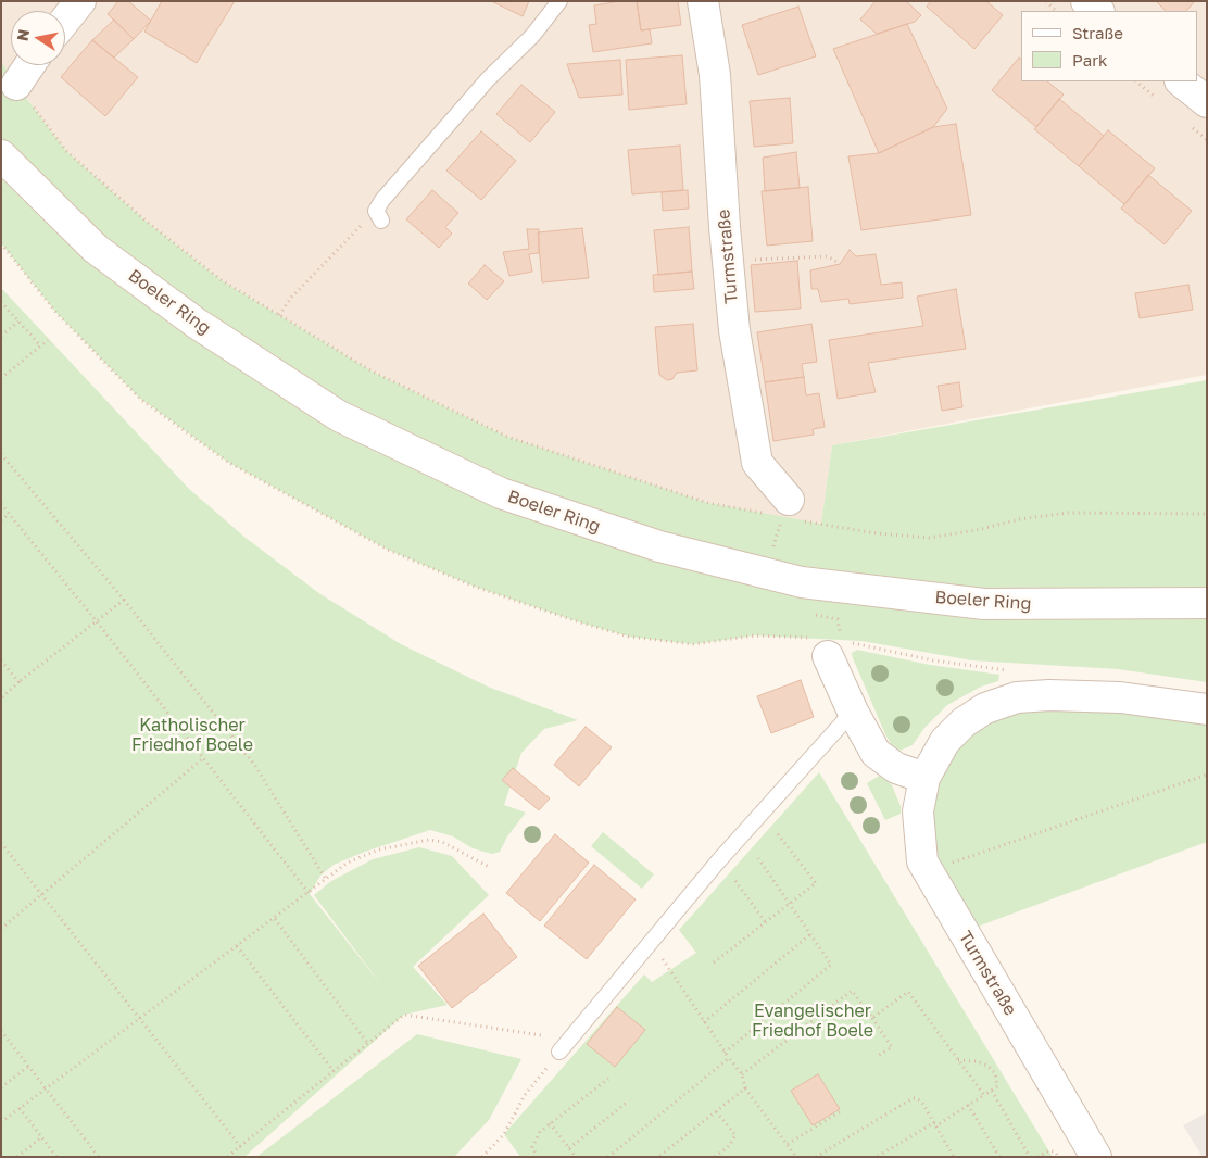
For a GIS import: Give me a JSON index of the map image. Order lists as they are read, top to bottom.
{
  "streets": {
    "street": ["Turmstraße", "Boeler Ring"]
  },
  "parks": ["Katholischer Friedhof Boele", "Evangelischer Friedhof Boele"],
  "legend": ["Straße", "Park"],
  "north": "left"
}
